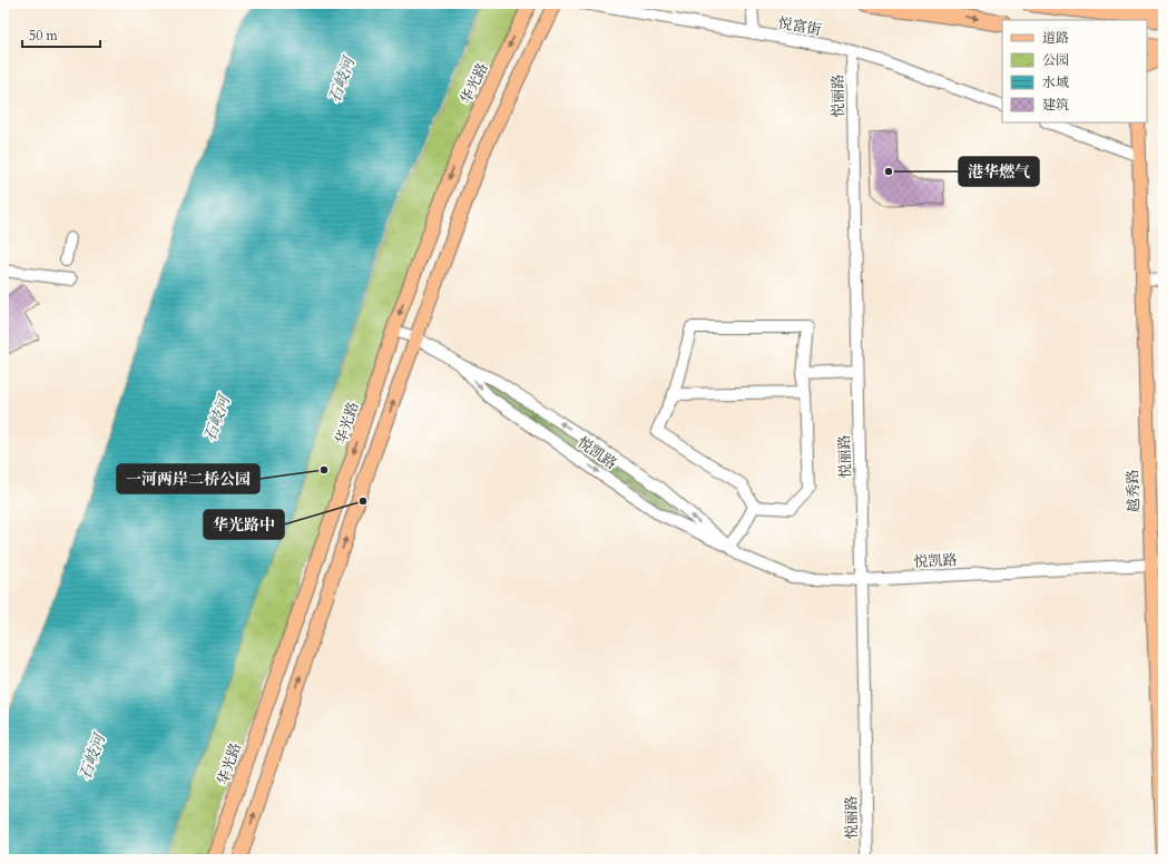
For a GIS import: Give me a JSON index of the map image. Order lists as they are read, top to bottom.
{
  "streets": {
    "main road": ["华光路", "越秀路"],
    "street": ["悦富街", "悦丽路", "悦凯路"]
  },
  "crossings": [
    ["悦富街", "悦丽路"],
    ["华光路", "悦凯路"],
    ["悦丽路", "悦凯路"],
    ["悦凯路", "越秀路"]
  ],
  "water": ["石岐河"],
  "places": ["港华燃气", "一河两岸二桥公园", "华光路中"],
  "legend": [
    "道路",
    "公园",
    "水域",
    "建筑"
  ],
  "scale_bar": "50 m"
}
